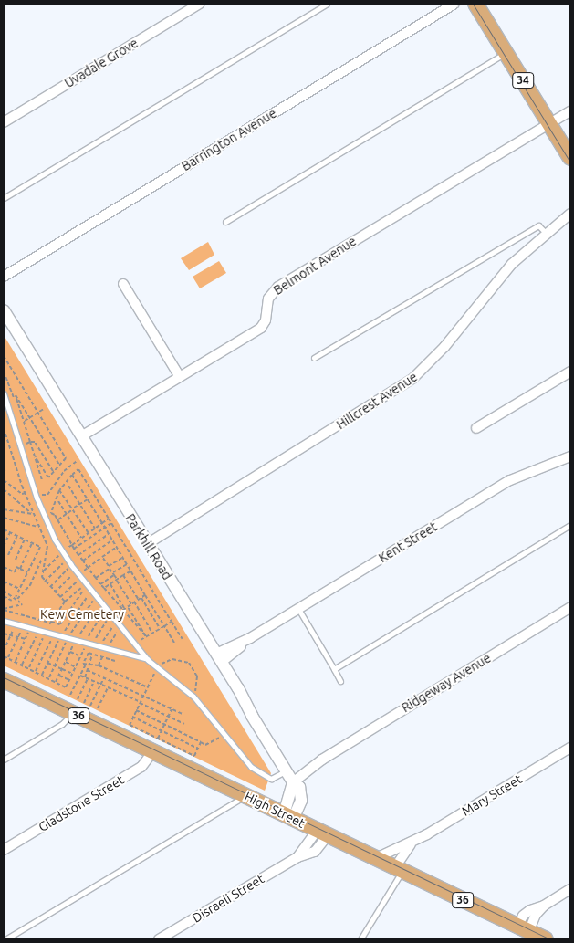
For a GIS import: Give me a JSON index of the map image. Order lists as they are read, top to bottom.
{
  "streets": {
    "main road": ["34", "36", "High Street"],
    "street": [
      "Uvadale Grove",
      "Barrington Avenue",
      "Belmont Avenue",
      "Hillcrest Avenue",
      "Kent Street",
      "Parkhill Road",
      "Ridgeway Avenue",
      "Mary Street",
      "Gladstone Street",
      "Disraeli Street"
    ]
  },
  "crossings": [
    ["34", "Belmont Avenue"],
    ["Belmont Avenue", "Parkhill Road"],
    ["Hillcrest Avenue", "Parkhill Road"],
    ["Kent Street", "Parkhill Road"],
    ["Parkhill Road", "Ridgeway Avenue"],
    ["Parkhill Road", "High Street"],
    ["Mary Street", "High Street"],
    ["Gladstone Street", "High Street"],
    ["High Street", "Disraeli Street"]
  ],
  "parks": ["Kew Cemetery"]
}
